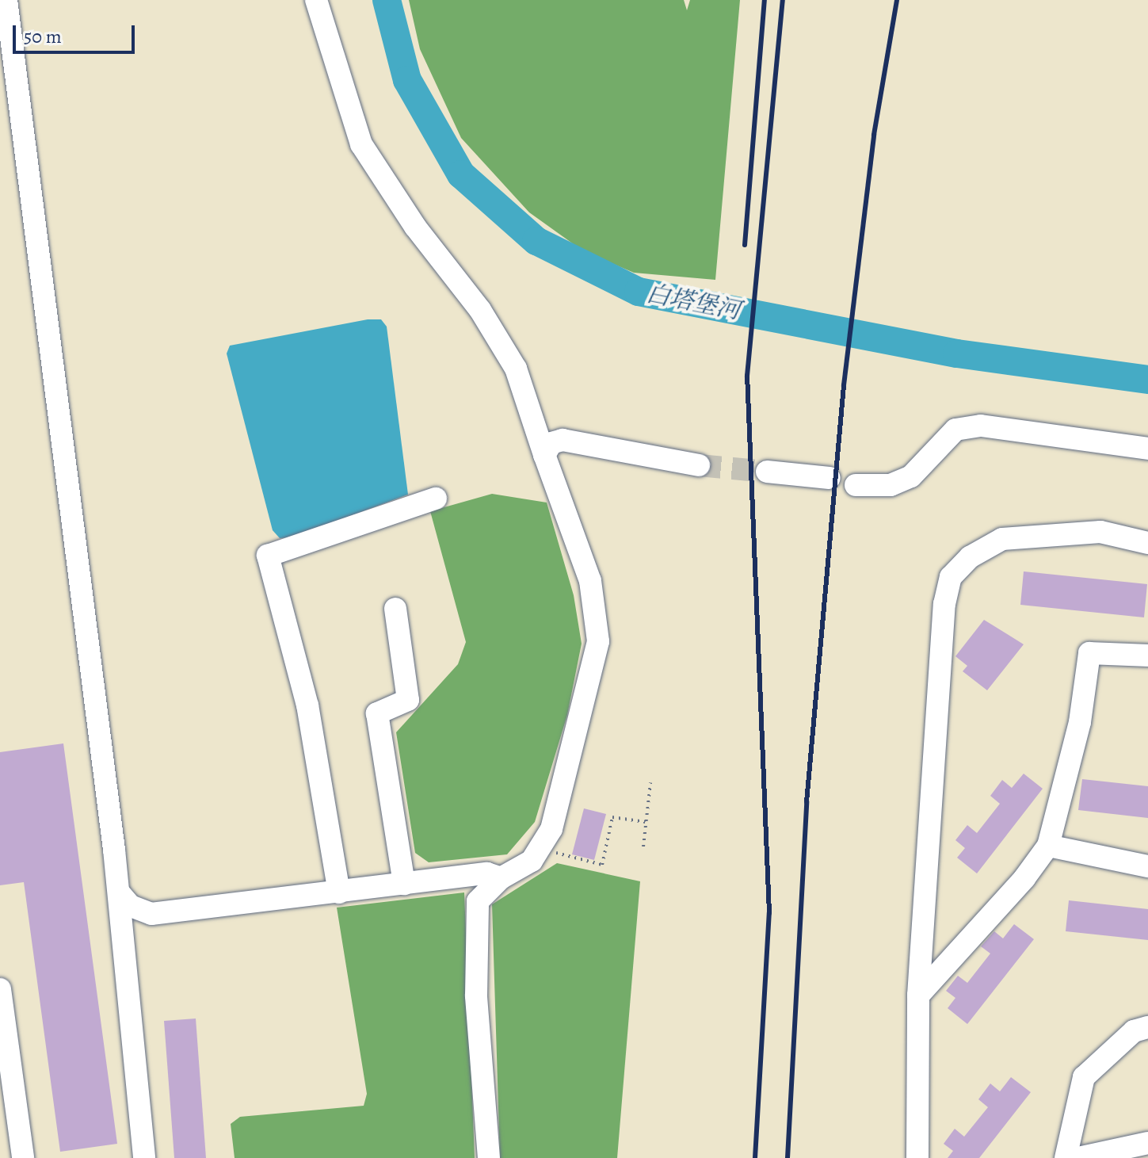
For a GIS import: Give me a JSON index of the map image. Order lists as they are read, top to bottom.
{
  "water": ["白塔堡河"],
  "scale_bar": "50 m"
}
